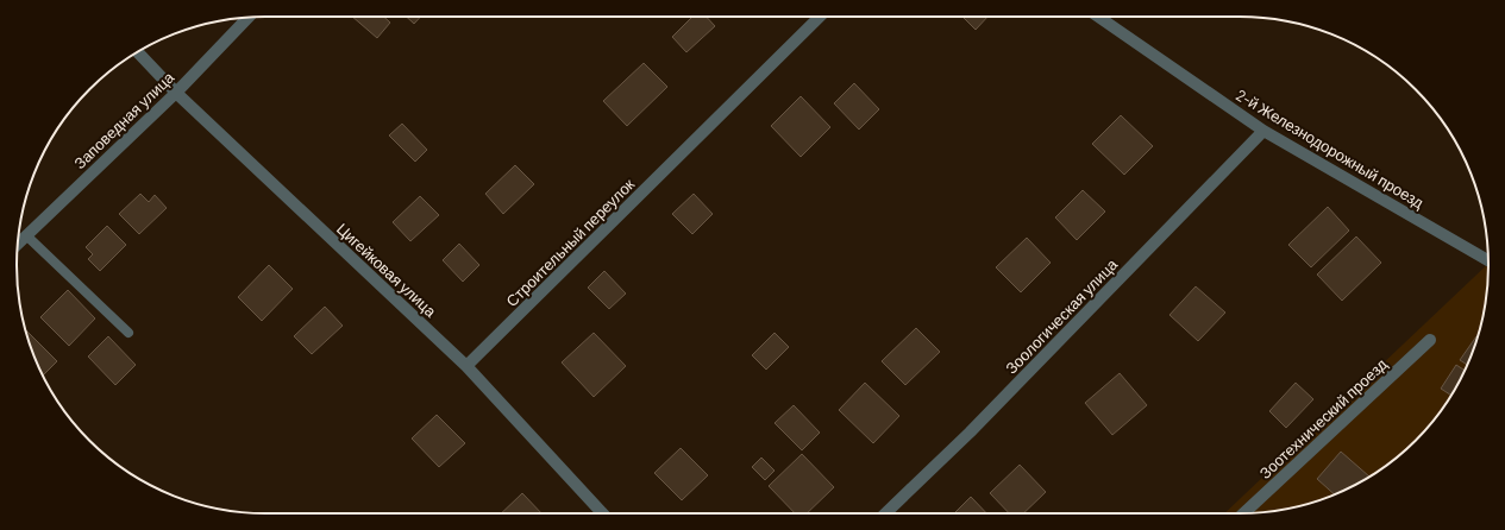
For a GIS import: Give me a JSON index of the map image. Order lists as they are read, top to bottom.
{
  "streets": {
    "street": [
      "Заповедная улица",
      "2-й Железнодорожный проезд",
      "Строительный переулок",
      "Цигейковая улица",
      "Зоологическая улица",
      "Зоотехнический проезд"
    ]
  },
  "crossings": [
    ["Заповедная улица", "Цигейковая улица"],
    ["2-й Железнодорожный проезд", "Зоологическая улица"],
    ["Строительный переулок", "Цигейковая улица"]
  ]
}
